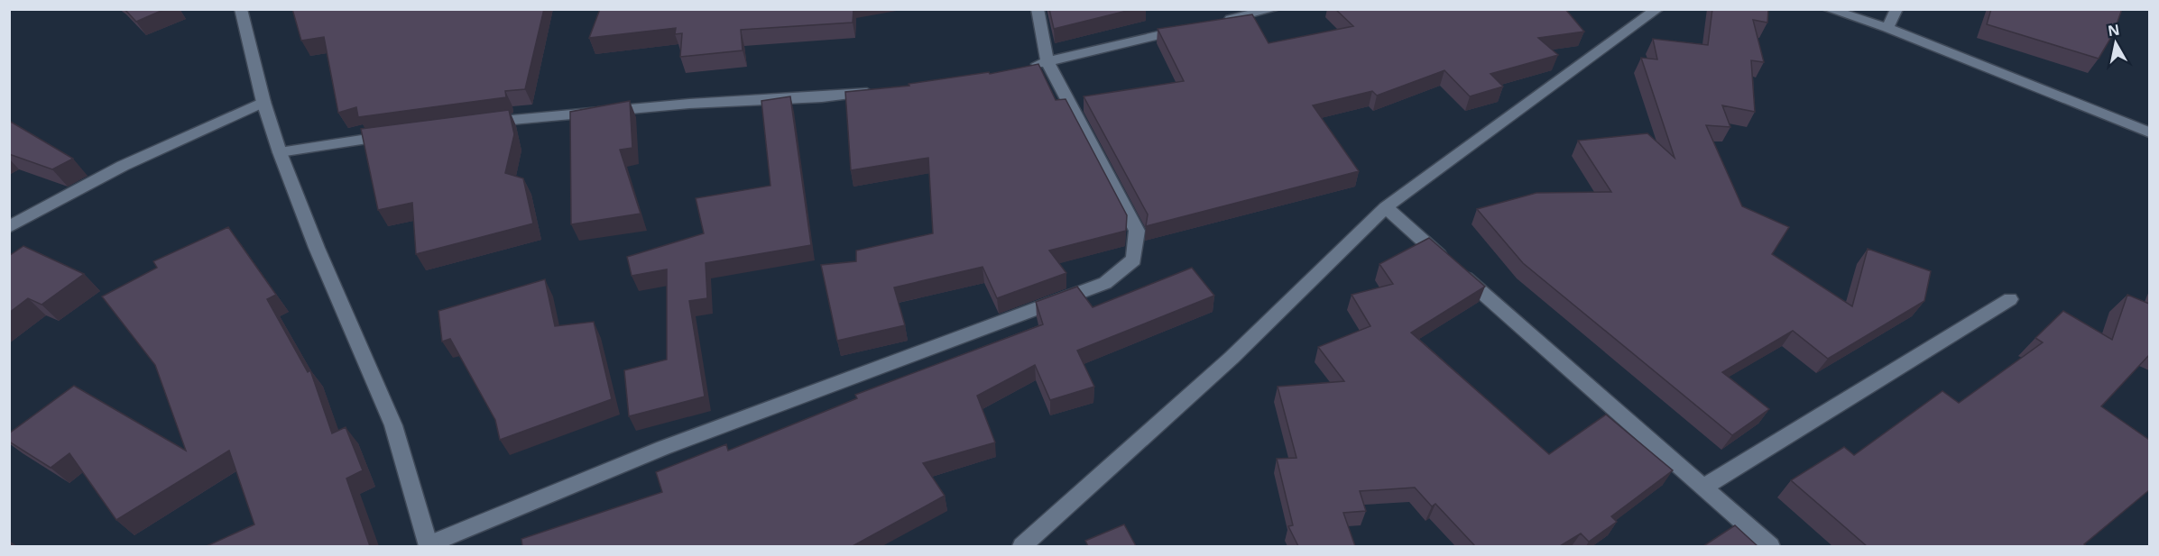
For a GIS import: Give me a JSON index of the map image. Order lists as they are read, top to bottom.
{
  "north": "top"
}
